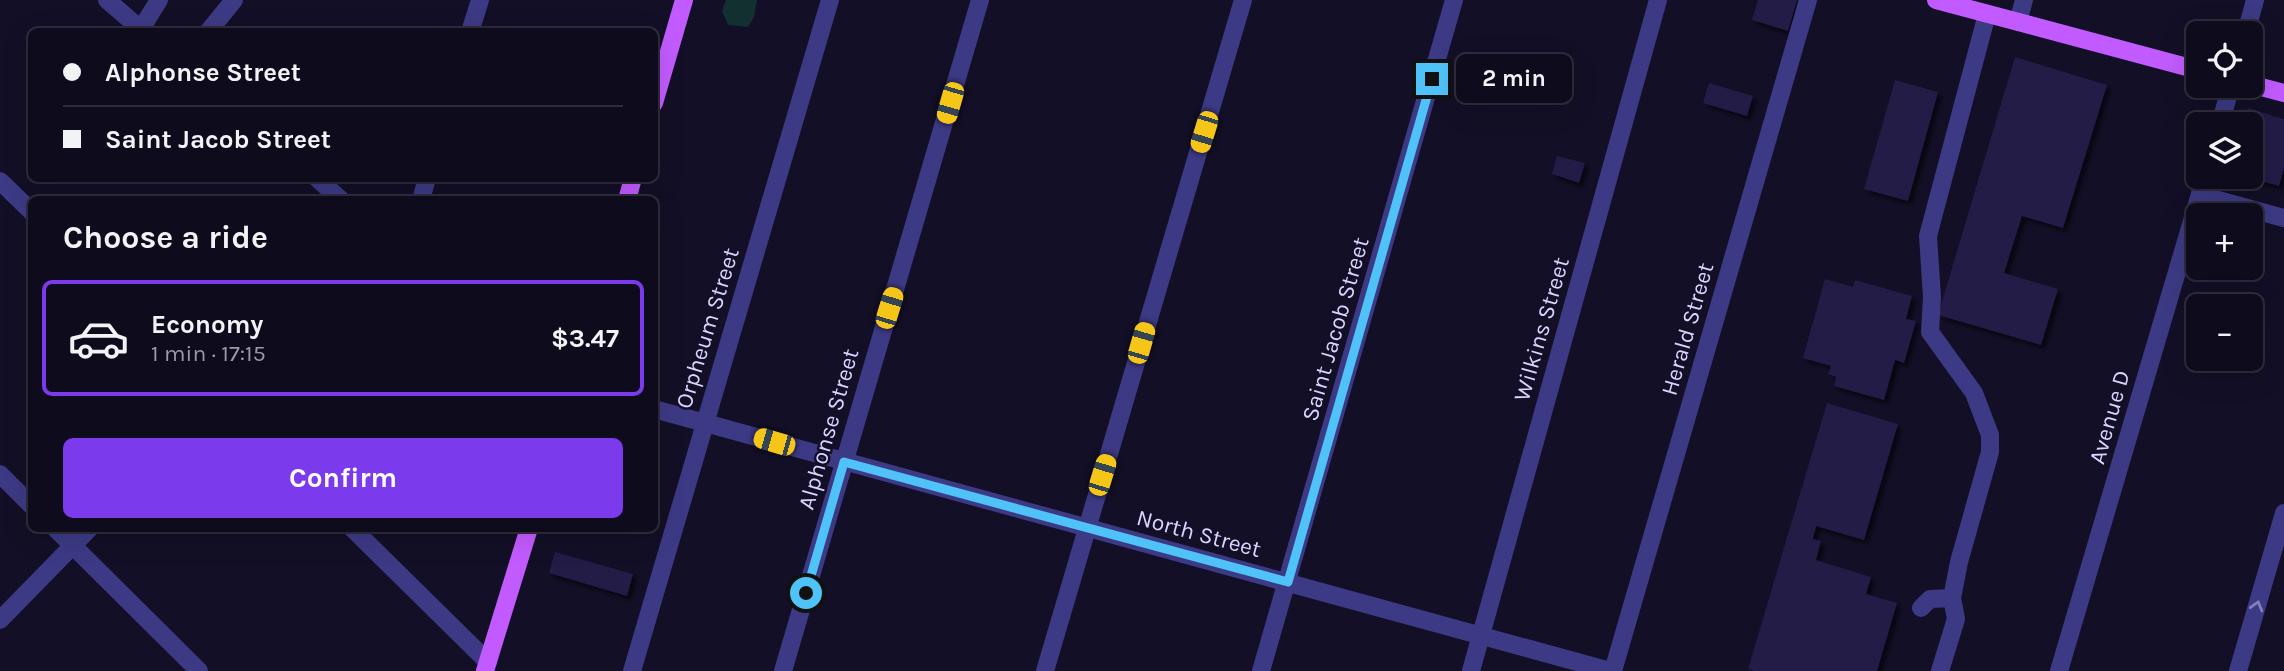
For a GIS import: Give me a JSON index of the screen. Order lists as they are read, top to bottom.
{
  "streets": {
    "street": [
      "Orpheum Street",
      "Saint Jacob Street",
      "Wilkins Street",
      "Herald Street",
      "Avenue D",
      "Alphonse Street",
      "North Street"
    ]
  },
  "crossings": [
    ["Orpheum Street", "North Street"],
    ["Saint Jacob Street", "North Street"],
    ["Wilkins Street", "North Street"],
    ["Herald Street", "North Street"],
    ["Alphonse Street", "North Street"]
  ],
  "page": {
    "map_buttons": ["+", "−"],
    "banner": ["Alphonse Street", "Saint Jacob Street"],
    "bubble": "2 min",
    "heading": "Choose a ride",
    "list": [
      {
        "name": "Economy",
        "note": "1 min · 17:15",
        "value": "$3.47"
      }
    ],
    "buttons": "Confirm"
  }
}
